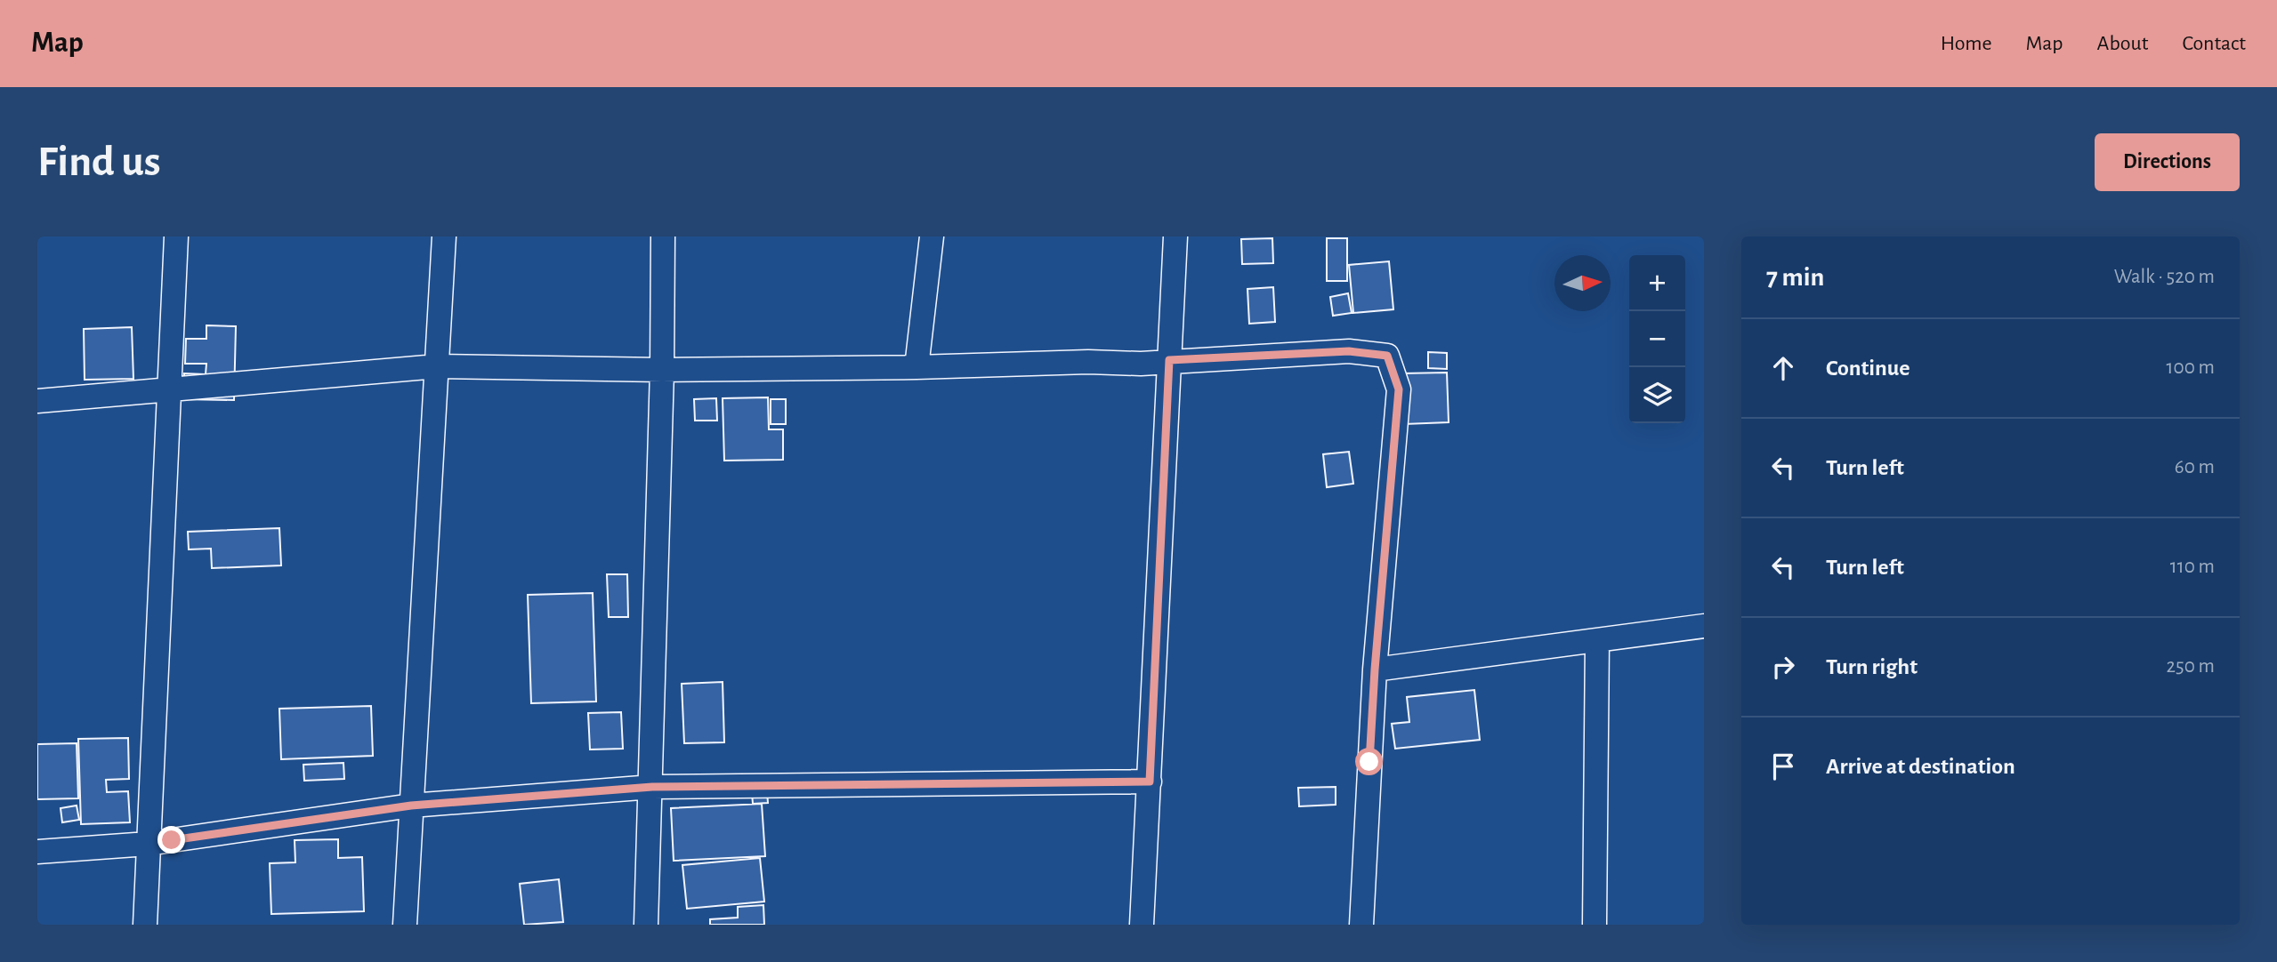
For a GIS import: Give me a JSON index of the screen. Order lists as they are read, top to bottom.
{
  "north": "right",
  "page": {
    "header": "Map",
    "nav": [
      "Home",
      "Map",
      "About",
      "Contact"
    ],
    "buttons": "Directions",
    "title": "Find us",
    "heading": ["7 min", "Walk · 520 m"],
    "map_buttons": ["+", "−"],
    "list": [
      ["Continue", "100 m"],
      ["Turn left", "60 m"],
      ["Turn left", "110 m"],
      ["Turn right", "250 m"],
      "Arrive at destination"
    ]
  }
}
